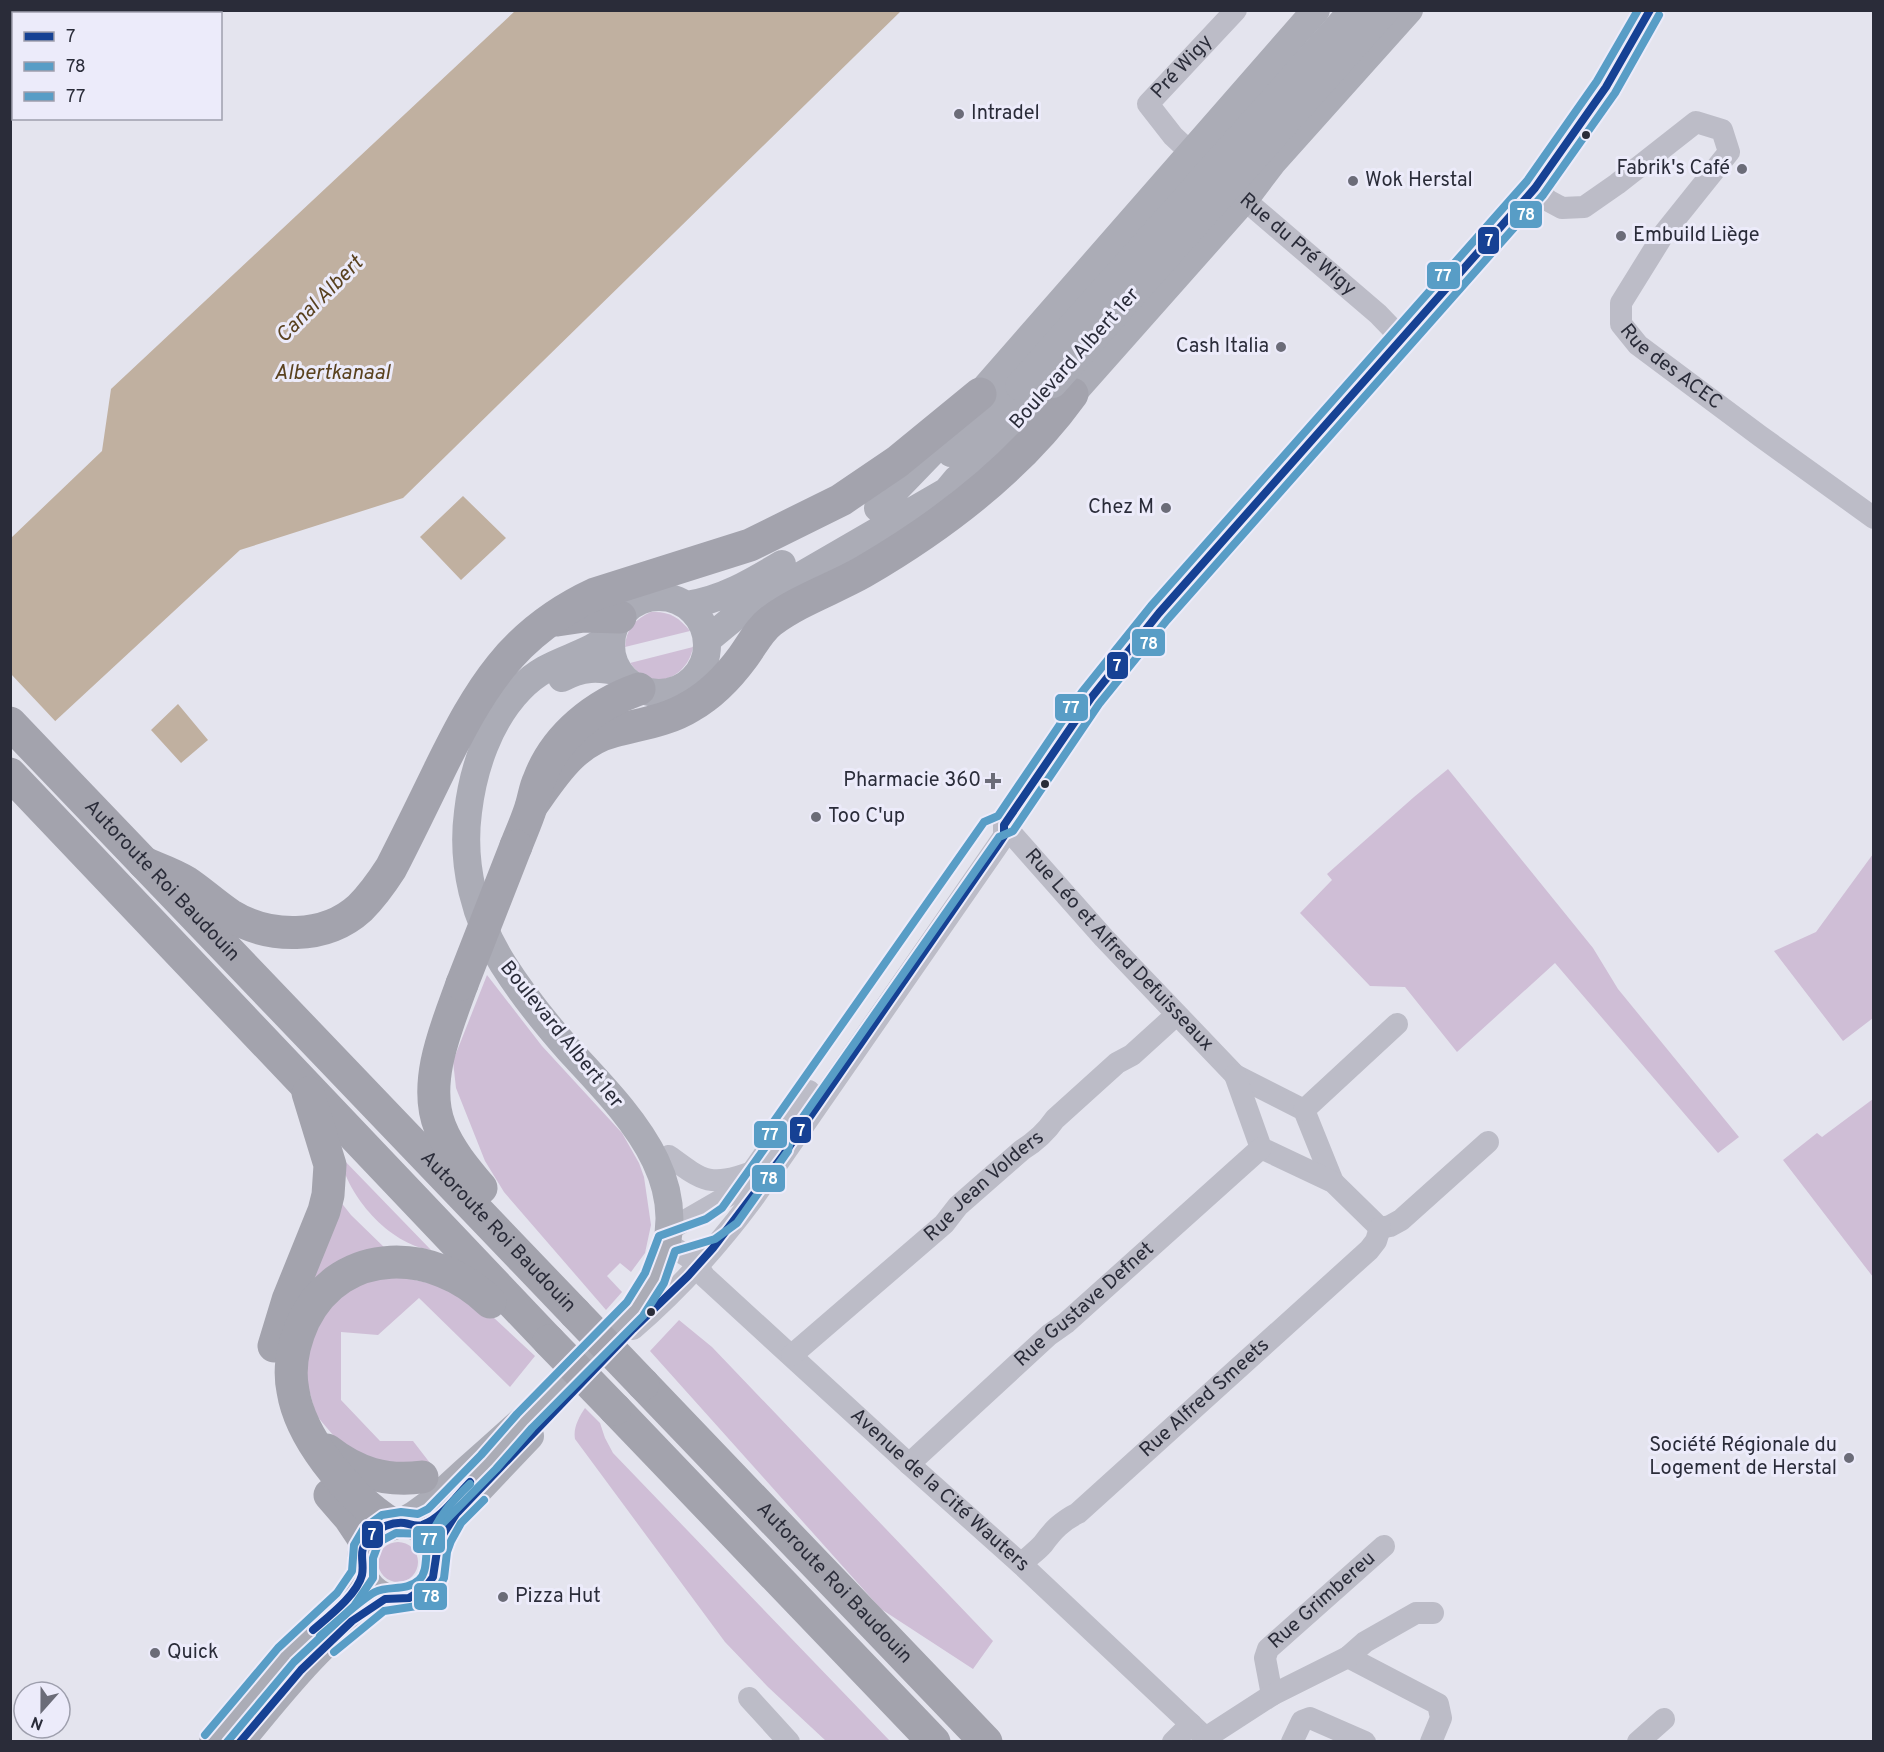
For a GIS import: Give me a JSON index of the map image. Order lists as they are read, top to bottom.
{
  "streets": {
    "highway": ["Autoroute Roi Baudouin"],
    "main road": ["Boulevard Albert 1er"],
    "street": [
      "Pré Wigy",
      "Rue du Pré Wigy",
      "Rue des ACEC",
      "Rue Léo et Alfred Defuisseaux",
      "Rue Jean Volders",
      "Rue Gustave Defnet",
      "Rue Alfred Smeets",
      "Avenue de la Cité Wauters",
      "Rue Grimbereu"
    ]
  },
  "crossings": [
    ["Pré Wigy", "Rue du Pré Wigy"],
    ["Boulevard Albert 1er", "Avenue de la Cité Wauters"],
    ["Rue Léo et Alfred Defuisseaux", "Rue Jean Volders"],
    ["Rue Léo et Alfred Defuisseaux", "Rue Gustave Defnet"],
    ["Rue Jean Volders", "Avenue de la Cité Wauters"],
    ["Rue Gustave Defnet", "Avenue de la Cité Wauters"],
    ["Rue Alfred Smeets", "Avenue de la Cité Wauters"]
  ],
  "water": ["Canal Albert", "Albertkanaal"],
  "places": {
    "other": [
      "Intradel",
      "Fabrik's Café",
      "Wok Herstal",
      "Embuild Liège",
      "Cash Italia",
      "Chez M",
      "Too C'up",
      "Société Régionale du Logement de Herstal",
      "Pizza Hut",
      "Quick"
    ],
    "health": ["Pharmacie 360"]
  },
  "lines": ["transit line 7", "transit line 77", "transit line 78"],
  "legend": ["7", "78", "77"],
  "north": "bottom"
}
